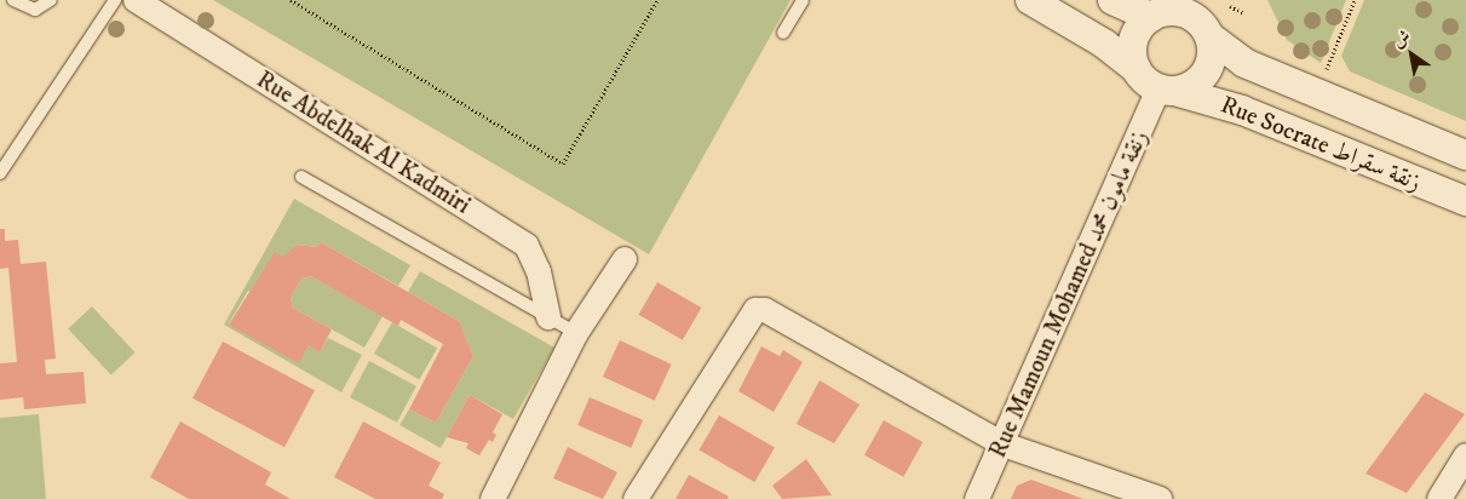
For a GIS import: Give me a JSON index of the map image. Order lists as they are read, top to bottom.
{
  "streets": {
    "street": ["Rue Abdelhak Al Kadmiri", "Rue Socrate زنقة سقراط", "Rue Mamoun Mohamed زنقة مامون محمد"]
  },
  "crossings": [
    ["Rue Socrate زنقة سقراط", "Rue Mamoun Mohamed زنقة مامون محمد"]
  ],
  "north": "top left"
}
